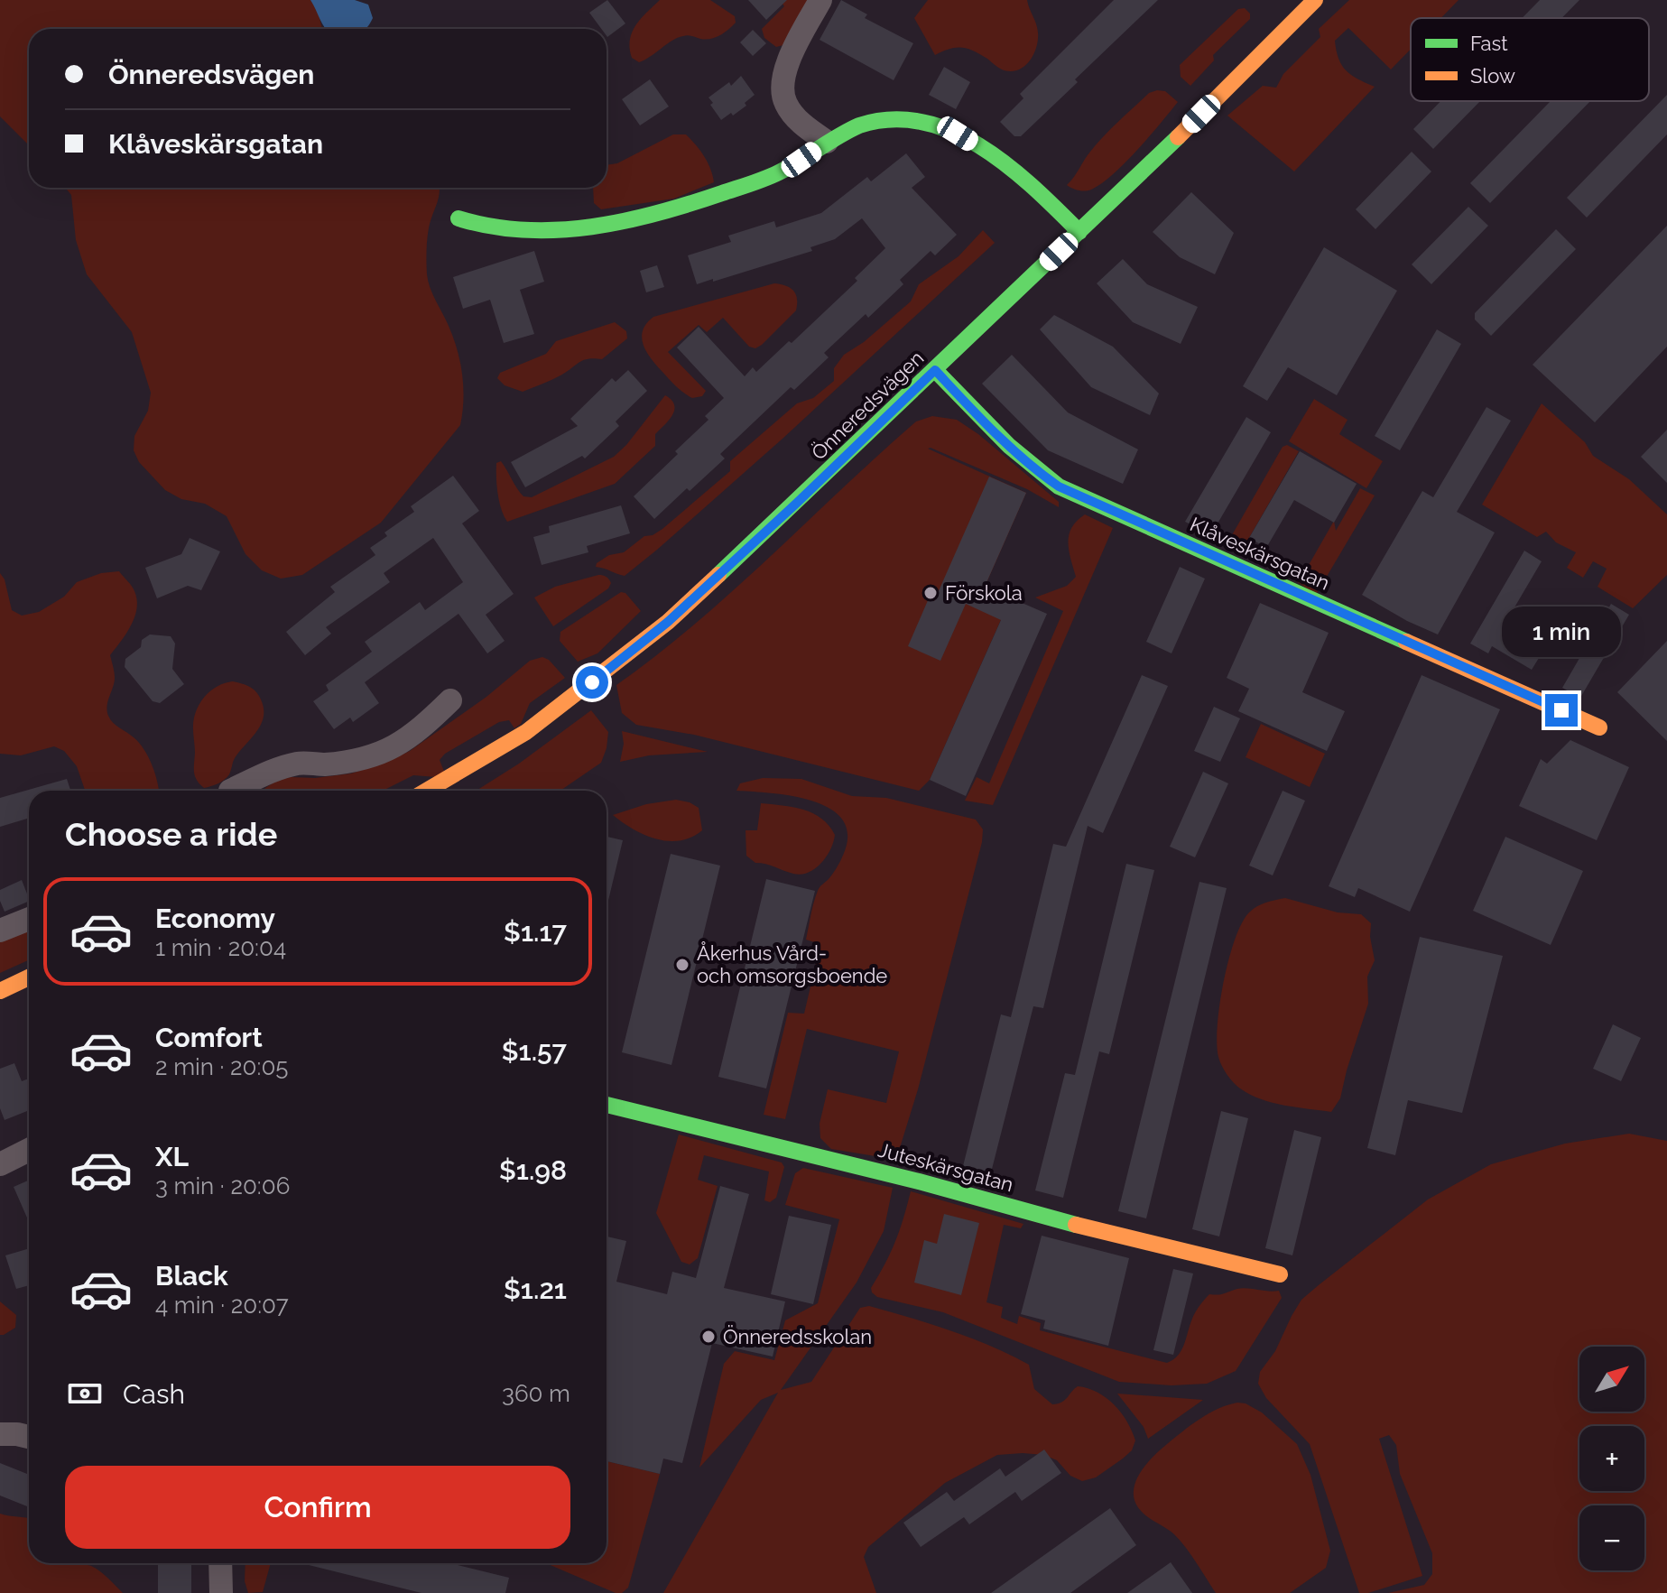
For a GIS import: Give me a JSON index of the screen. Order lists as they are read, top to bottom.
{
  "streets": {
    "street": ["Önneredsvägen", "Klåveskärsgatan", "Juteskärsgatan"]
  },
  "crossings": [
    ["Önneredsvägen", "Klåveskärsgatan"]
  ],
  "places": ["Förskola", "Åkerhus Vård- och omsorgsboende", "Önneredsskolan"],
  "legend": ["Fast", "Slow"],
  "north": "top right",
  "page": {
    "banner": ["Önneredsvägen", "Klåveskärsgatan"],
    "bubble": "1 min",
    "heading": "Choose a ride",
    "list": [
      {
        "name": "Economy",
        "note": "1 min · 20:04",
        "value": "$1.17"
      },
      {
        "name": "Comfort",
        "note": "2 min · 20:05",
        "value": "$1.57"
      },
      {
        "name": "XL",
        "note": "3 min · 20:06",
        "value": "$1.98"
      },
      {
        "name": "Black",
        "note": "4 min · 20:07",
        "value": "$1.21"
      }
    ],
    "map_buttons": ["+", "−"],
    "pay": ["Cash", "360 m"],
    "buttons": "Confirm"
  }
}
